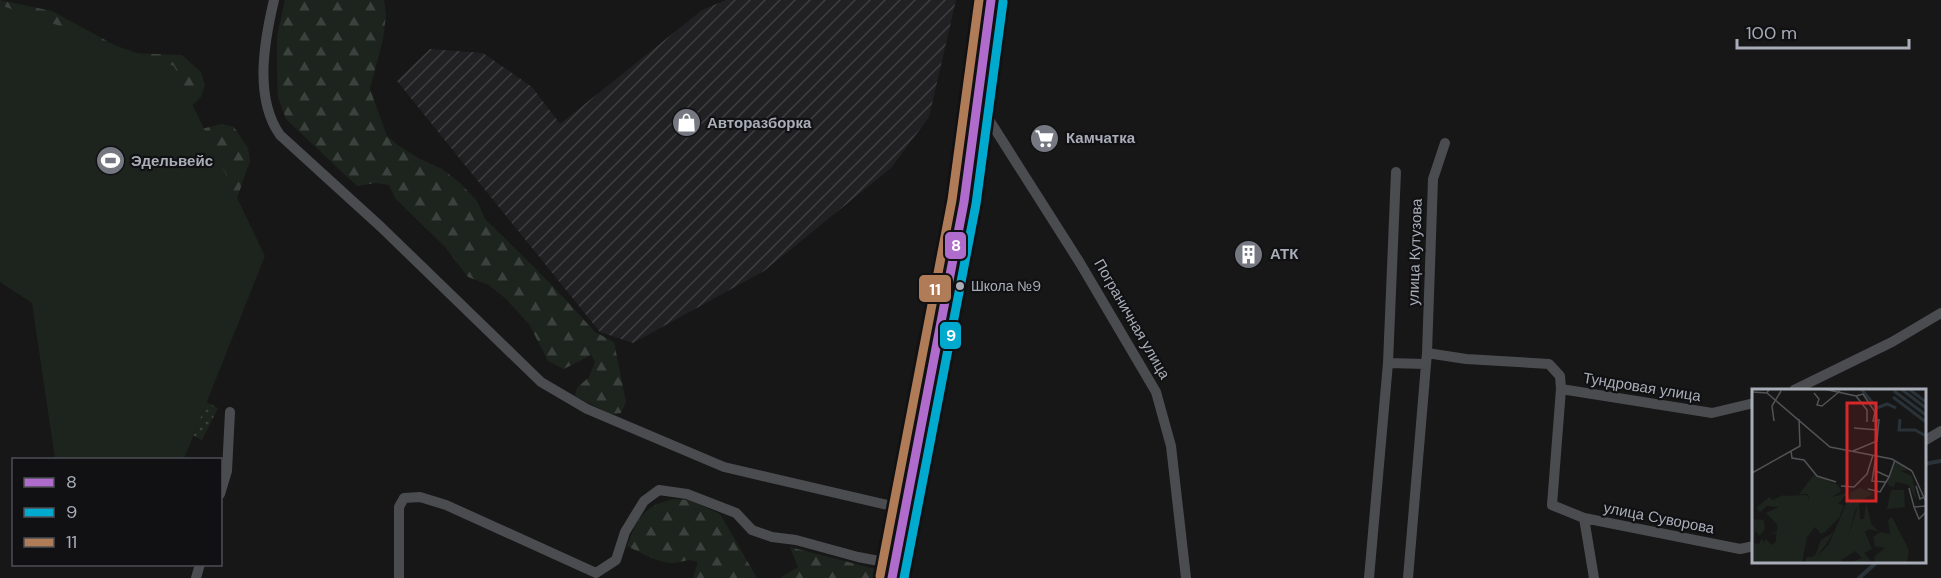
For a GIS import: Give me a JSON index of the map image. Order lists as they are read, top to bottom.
{
  "streets": {
    "street": [
      "улица Кутузова",
      "Пограничная улица",
      "Тундровая улица",
      "улица Суворова"
    ]
  },
  "places": {
    "shop": ["Авторазборка"],
    "supermarket": ["Камчатка"],
    "sports": ["Эдельвейс"],
    "building": ["АТК"],
    "other": ["Школа №9"]
  },
  "lines": ["transit line 8", "transit line 11", "transit line 9"],
  "legend": ["8", "9", "11"],
  "scale_bar": "100 m"
}
